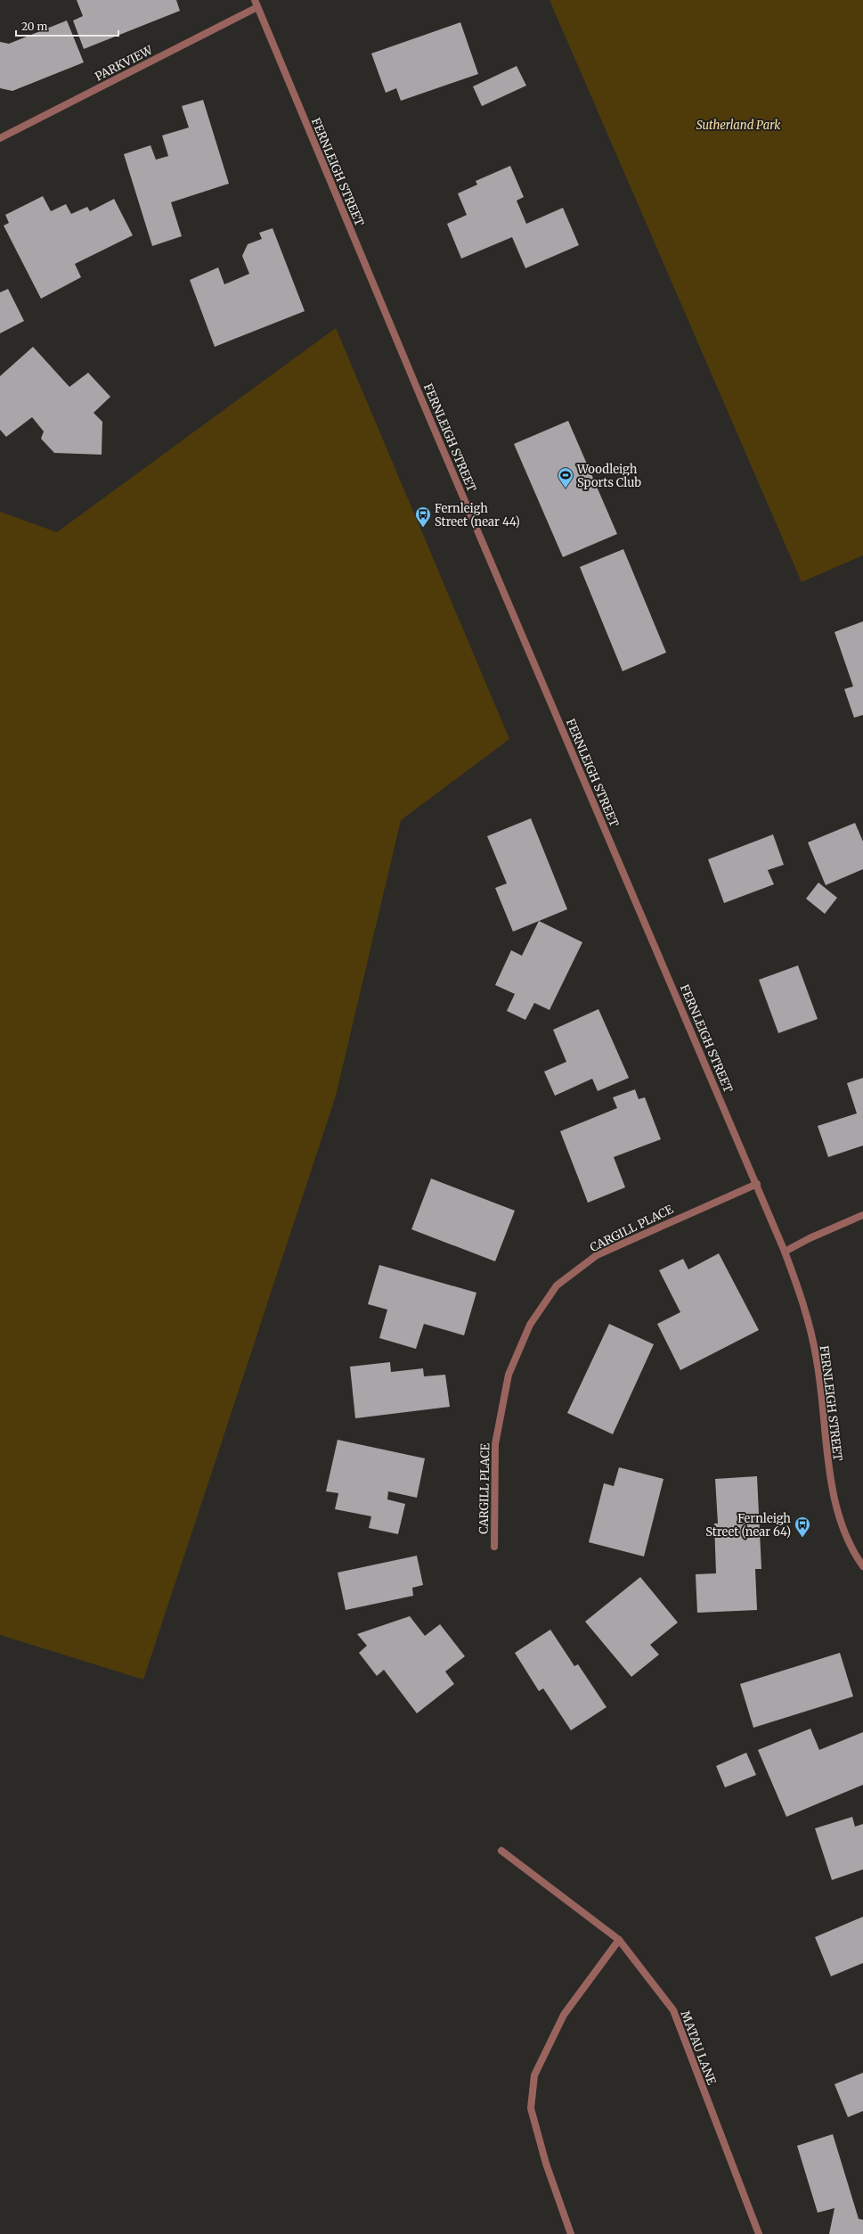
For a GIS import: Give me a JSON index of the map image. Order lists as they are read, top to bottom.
{
  "streets": {
    "street": [
      "PARKVIEW",
      "FERNLEIGH STREET",
      "CARGILL PLACE",
      "MATAU LANE"
    ]
  },
  "crossings": [
    ["PARKVIEW", "FERNLEIGH STREET"],
    ["FERNLEIGH STREET", "CARGILL PLACE"]
  ],
  "parks": ["Sutherland Park"],
  "places": {
    "sports": ["Woodleigh Sports Club"],
    "bus stop": ["Fernleigh Street (near 44)", "Fernleigh Street (near 64)"]
  },
  "scale_bar": "20 m"
}
